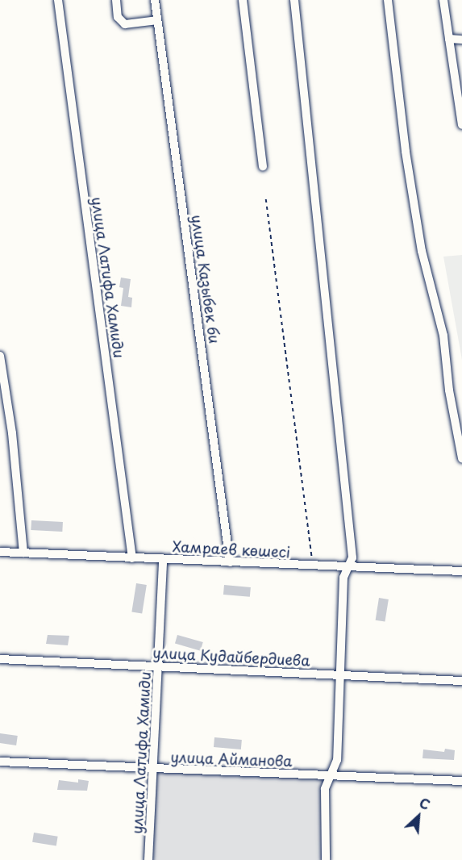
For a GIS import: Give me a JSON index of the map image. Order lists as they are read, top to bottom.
{
  "streets": {
    "street": [
      "улица Латифа Хамиди",
      "улица Казыбек би",
      "Хамраев көшесі",
      "улица Кудайбердиева",
      "улица Айманова"
    ]
  },
  "crossings": [
    ["улица Латифа Хамиди", "Хамраев көшесі"],
    ["улица Латифа Хамиди", "улица Кудайбердиева"],
    ["улица Латифа Хамиди", "улица Айманова"],
    ["улица Казыбек би", "Хамраев көшесі"]
  ],
  "north": "top right"
}
